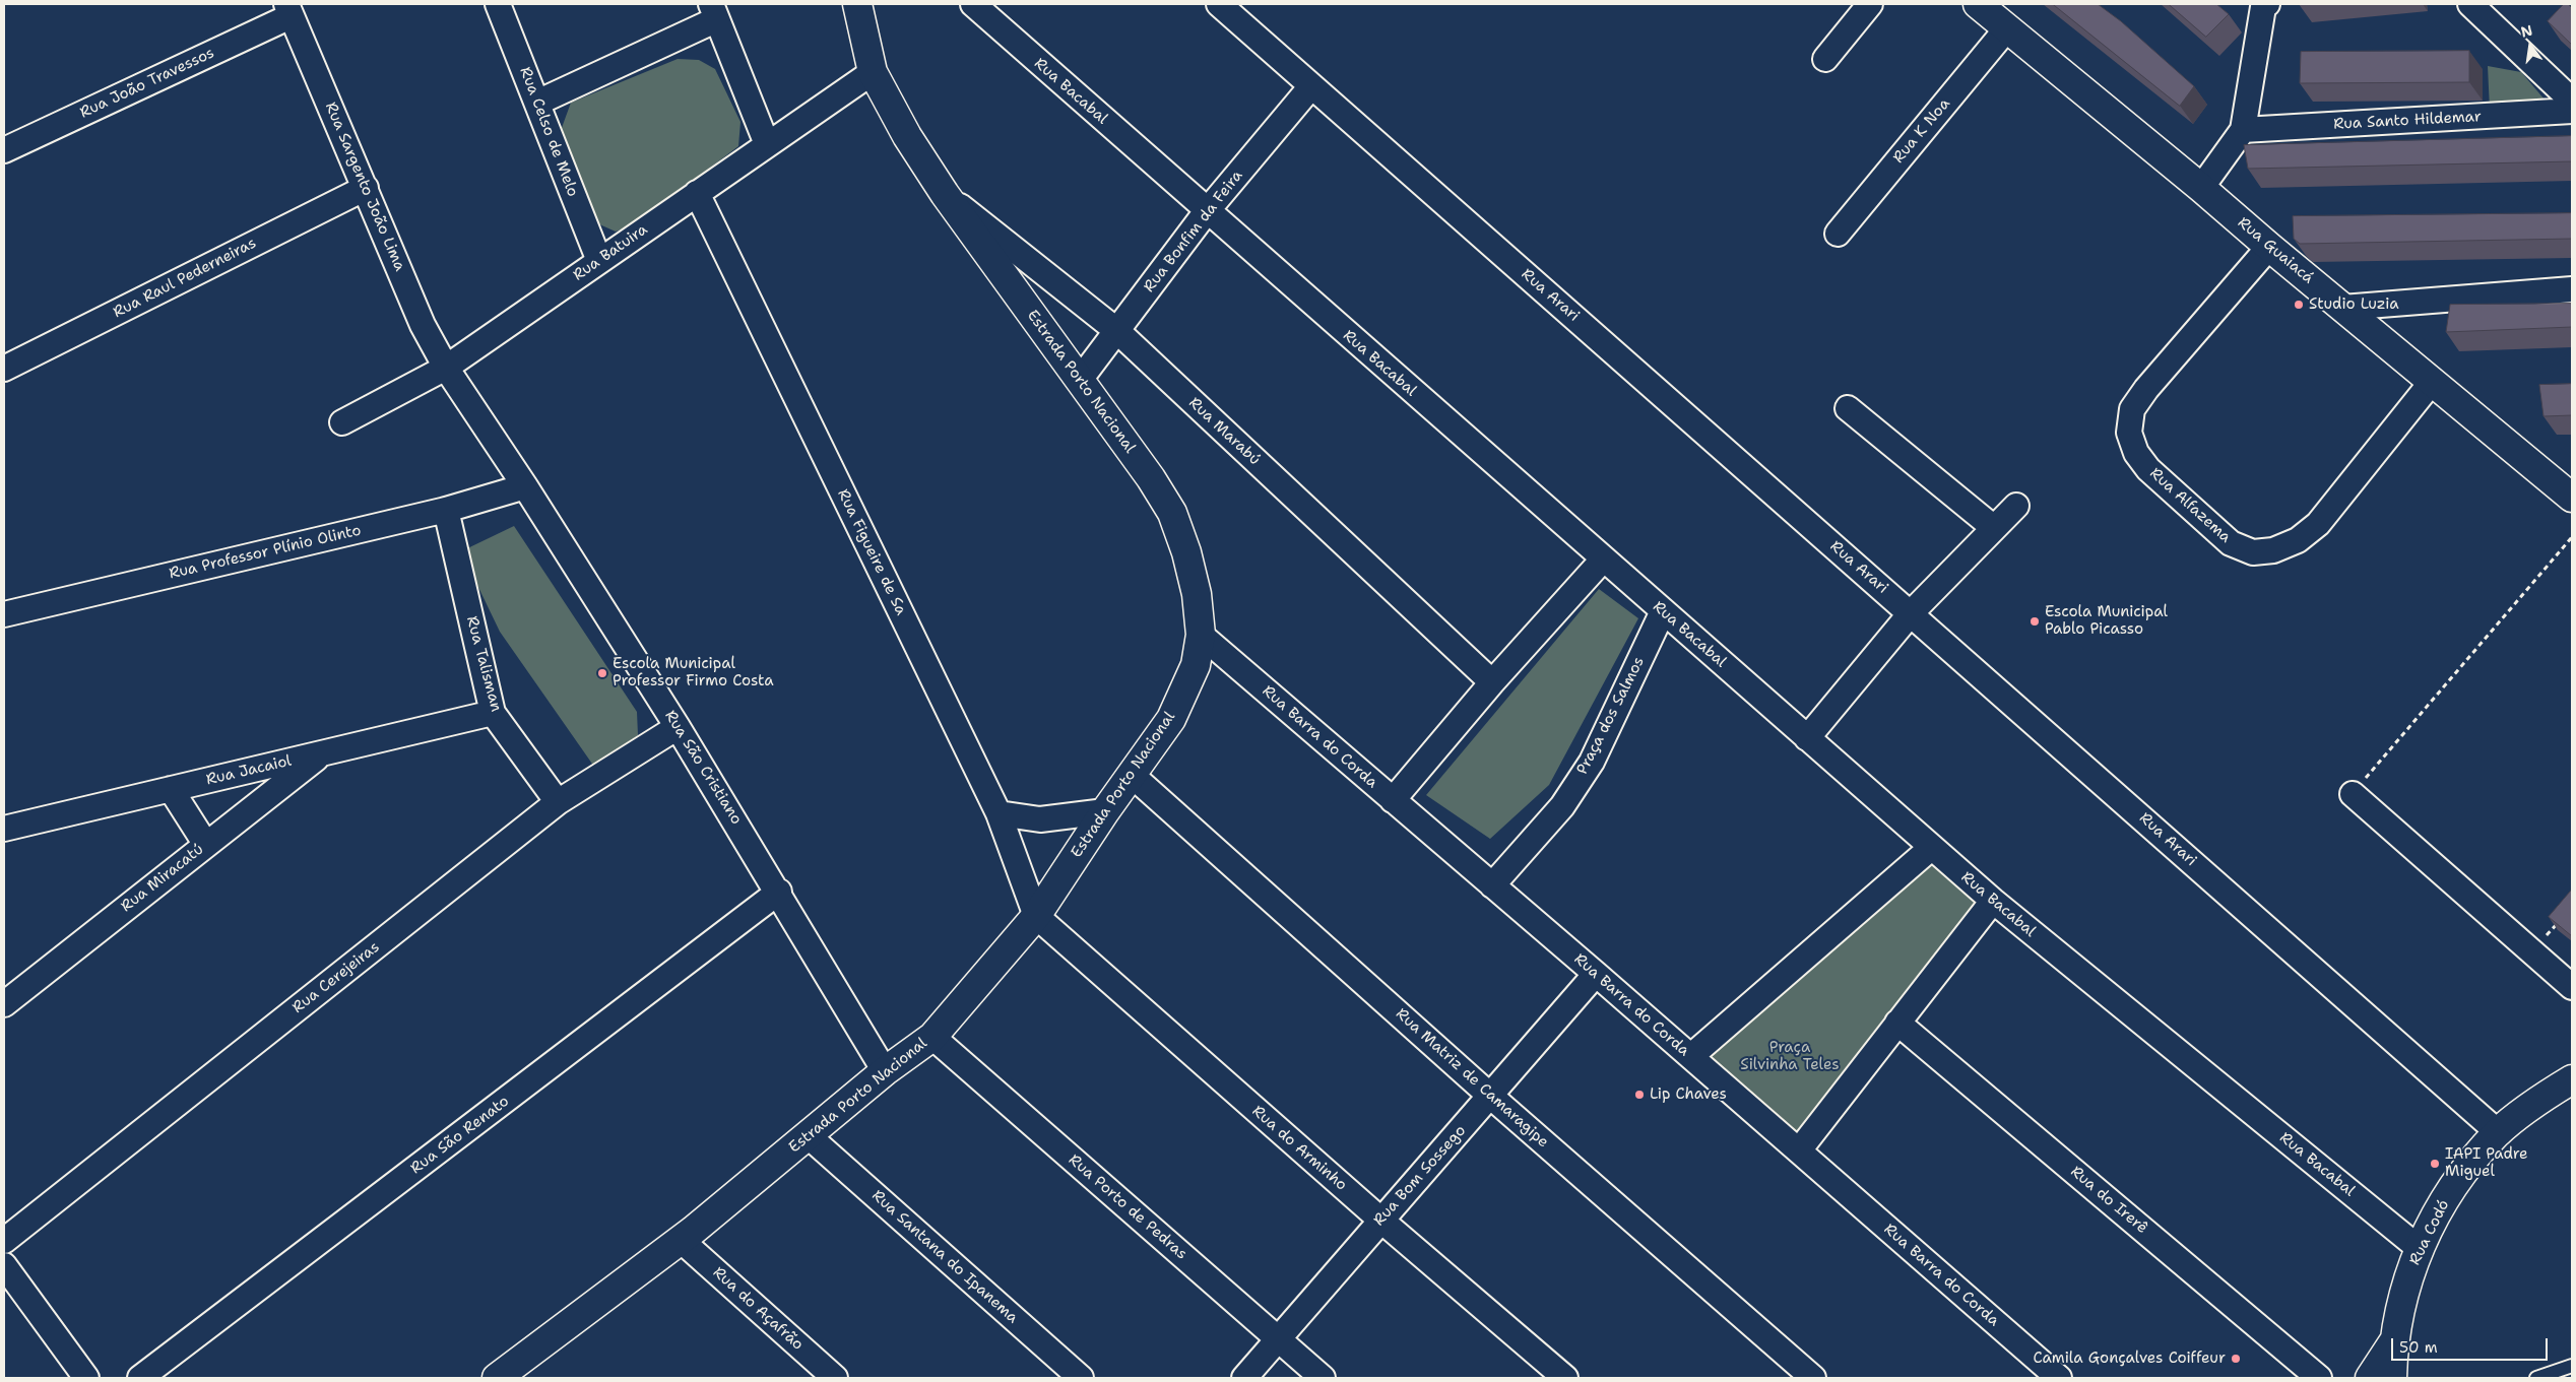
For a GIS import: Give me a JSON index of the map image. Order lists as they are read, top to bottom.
{
  "streets": {
    "street": [
      "Rua João Travessos",
      "Rua Bacabal",
      "Rua Santo Hildemar",
      "Rua K Noa",
      "Rua Celso de Melo",
      "Rua Sargento João Lima",
      "Rua Bonfim da Feira",
      "Rua Guaiacá",
      "Rua Batuira",
      "Rua Raul Pederneiras",
      "Rua Arari",
      "Estrada Porto Nacional",
      "Rua Marabú",
      "Rua Alfazema",
      "Rua Professor Plínio Olinto",
      "Rua Figueire de Sa",
      "Rua Talisman",
      "Praça dos Salmos",
      "Rua Barra do Corda",
      "Rua São Cristiano",
      "Rua Jacaiol",
      "Rua Miracatú",
      "Rua Cerejeiras",
      "Rua Matriz de Camaragipe",
      "Rua São Renato",
      "Rua do Arminho",
      "Rua Bom Sossego",
      "Rua do Irerê",
      "Rua Porto de Pedras",
      "Rua Codó",
      "Rua Santana do Ipanema",
      "Rua do Açafrão"
    ]
  },
  "crossings": [
    ["Rua João Travessos", "Rua Sargento João Lima"],
    ["Rua Bacabal", "Rua Bonfim da Feira"],
    ["Rua Bacabal", "Praça dos Salmos"],
    ["Rua Bacabal", "Rua Codó"],
    ["Rua K Noa", "Rua Guaiacá"],
    ["Rua Celso de Melo", "Rua Batuira"],
    ["Rua Sargento João Lima", "Rua Batuira"],
    ["Rua Sargento João Lima", "Rua Raul Pederneiras"],
    ["Rua Sargento João Lima", "Rua São Cristiano"],
    ["Rua Bonfim da Feira", "Rua Arari"],
    ["Rua Bonfim da Feira", "Estrada Porto Nacional"],
    ["Rua Bonfim da Feira", "Rua Marabú"],
    ["Rua Guaiacá", "Rua Alfazema"],
    ["Rua Batuira", "Estrada Porto Nacional"],
    ["Rua Batuira", "Rua Figueire de Sa"],
    ["Rua Batuira", "Rua São Cristiano"],
    ["Rua Arari", "Rua Codó"],
    ["Estrada Porto Nacional", "Rua Marabú"],
    ["Estrada Porto Nacional", "Rua Figueire de Sa"],
    ["Estrada Porto Nacional", "Rua Barra do Corda"],
    ["Estrada Porto Nacional", "Rua São Cristiano"],
    ["Estrada Porto Nacional", "Rua Matriz de Camaragipe"],
    ["Estrada Porto Nacional", "Rua do Arminho"],
    ["Estrada Porto Nacional", "Rua Porto de Pedras"],
    ["Estrada Porto Nacional", "Rua Santana do Ipanema"],
    ["Estrada Porto Nacional", "Rua do Açafrão"],
    ["Rua Professor Plínio Olinto", "Rua Talisman"],
    ["Rua Professor Plínio Olinto", "Rua São Cristiano"],
    ["Rua Figueire de Sa", "Rua do Arminho"],
    ["Rua Talisman", "Rua Jacaiol"],
    ["Rua Talisman", "Rua Cerejeiras"],
    ["Praça dos Salmos", "Rua Barra do Corda"],
    ["Rua Barra do Corda", "Rua Bom Sossego"],
    ["Rua São Cristiano", "Rua Cerejeiras"],
    ["Rua São Cristiano", "Rua São Renato"],
    ["Rua Jacaiol", "Rua Miracatú"],
    ["Rua Matriz de Camaragipe", "Rua Bom Sossego"],
    ["Rua do Arminho", "Rua Bom Sossego"],
    ["Rua Bom Sossego", "Rua Porto de Pedras"]
  ],
  "parks": ["Praça Silvinha Teles"],
  "places": [
    "Studio Luzia",
    "Escola Municipal Pablo Picasso",
    "Escola Municipal Professor Firmo Costa",
    "Lip Chaves",
    "IAPI Padre Miguel",
    "Camila Gonçalves Coiffeur"
  ],
  "scale_bar": "50 m",
  "north": "top"
}
